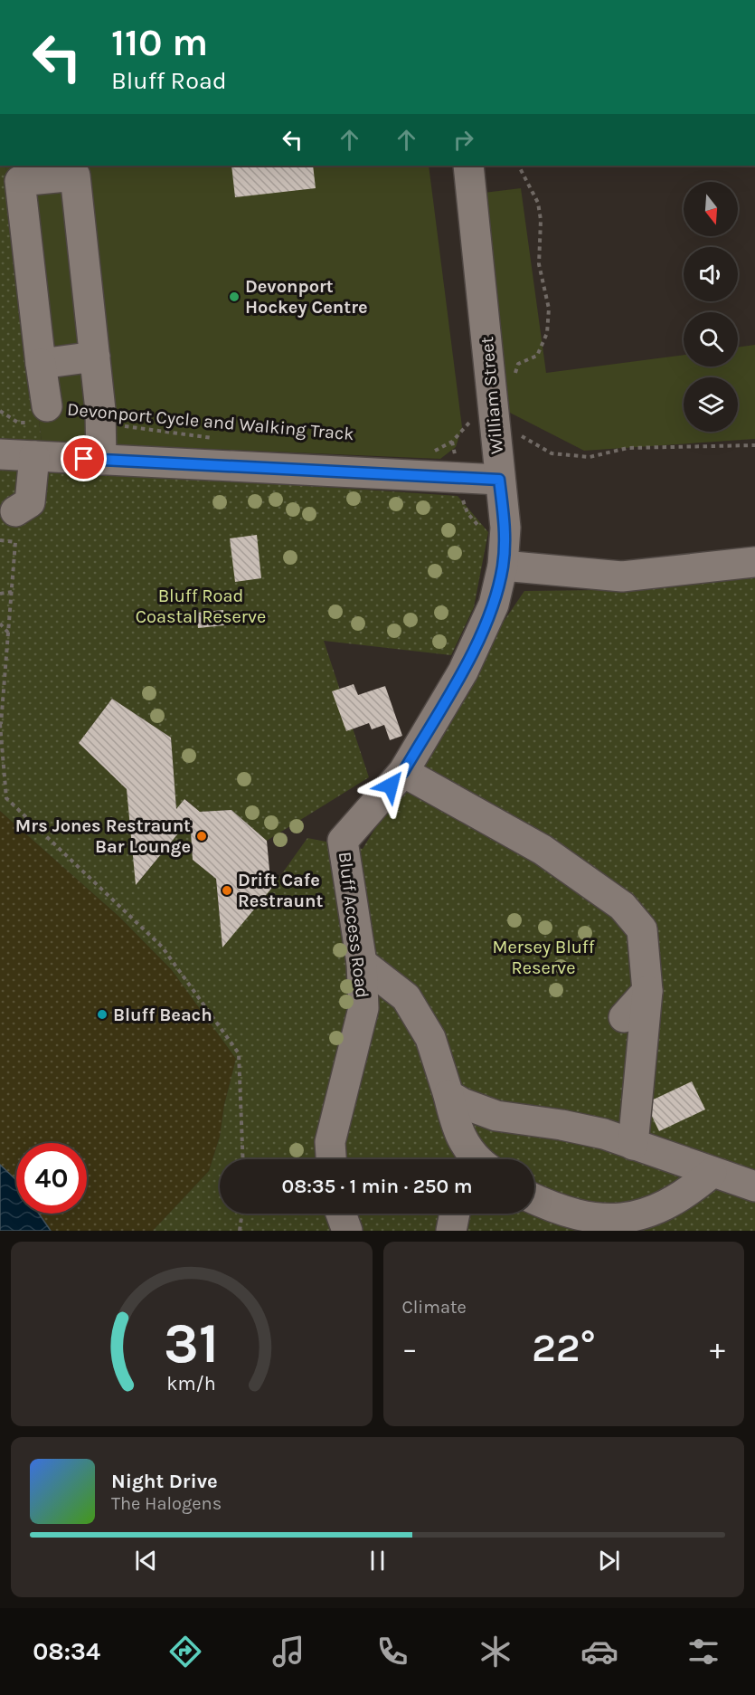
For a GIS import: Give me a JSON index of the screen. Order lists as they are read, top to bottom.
{
  "streets": {
    "street": ["William Street", "Bluff Access Road"],
    "path": ["Devonport Cycle and Walking Track"]
  },
  "crossings": [
    ["William Street", "Bluff Access Road"]
  ],
  "parks": ["Bluff Road Coastal Reserve", "Mersey Bluff Reserve"],
  "places": [
    "Devonport Hockey Centre",
    "Mrs Jones Restraunt Bar Lounge",
    "Drift Cafe Restraunt",
    "Bluff Beach"
  ],
  "north": "bottom",
  "page": {
    "turn": ["110 m", "Bluff Road"],
    "limit": "40",
    "trip": "08:35 · 1 min · 250 m",
    "tile": "Climate",
    "heat": ["−", "22°", "+"],
    "song": ["Night Drive", "The Halogens"],
    "tabs": "08:34",
    "gauge": ["31", "km/h"]
  }
}
